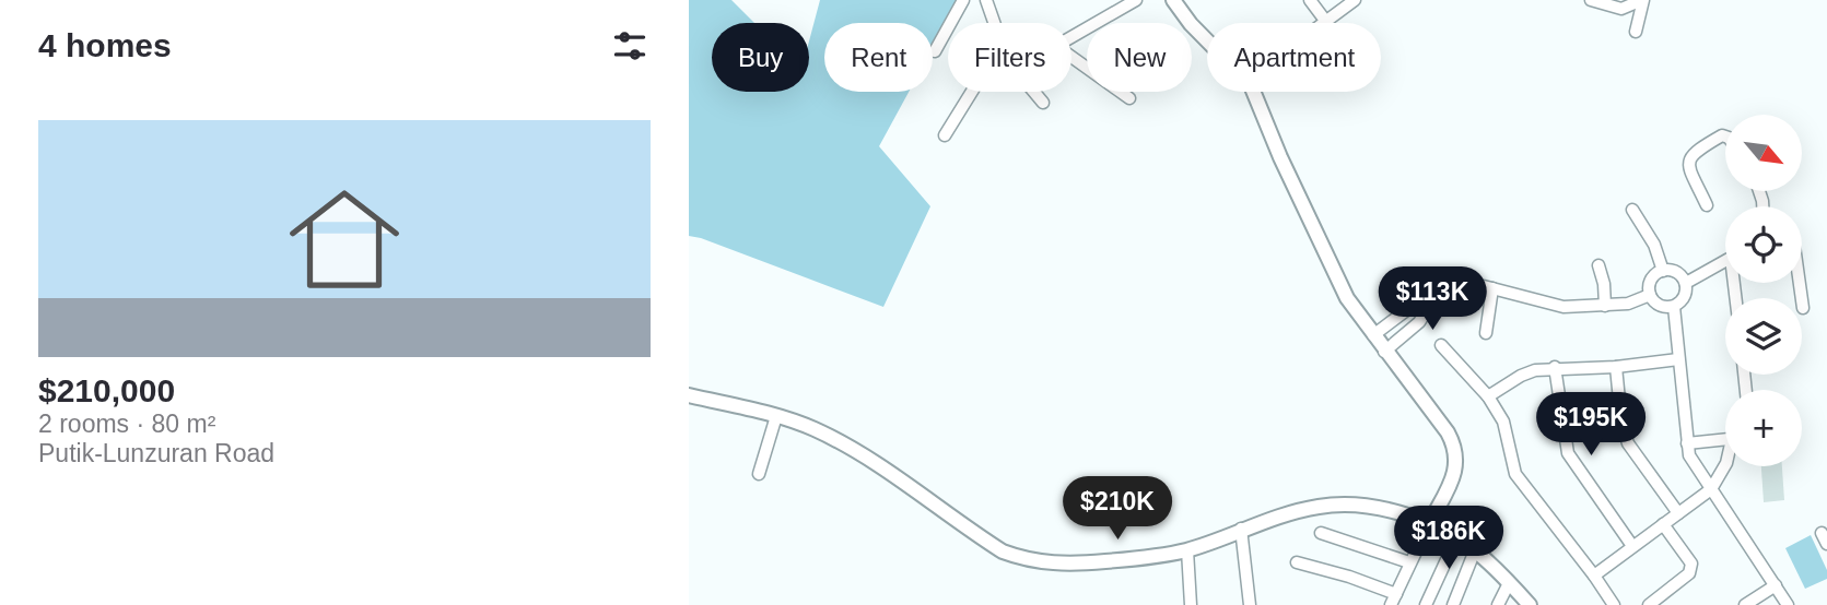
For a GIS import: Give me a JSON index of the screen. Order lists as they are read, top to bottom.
{
  "north": "bottom right",
  "page": {
    "heading": "4 homes",
    "chip": [
      "Buy",
      "Rent",
      "Filters",
      "New",
      "Apartment"
    ],
    "list": [
      {
        "name": "$210,000",
        "note": "2 rooms · 80 m² · Putik-Lunzuran Road"
      }
    ],
    "map_buttons": "+",
    "price": [
      "$113K",
      "$195K",
      "$210K",
      "$186K"
    ]
  }
}
